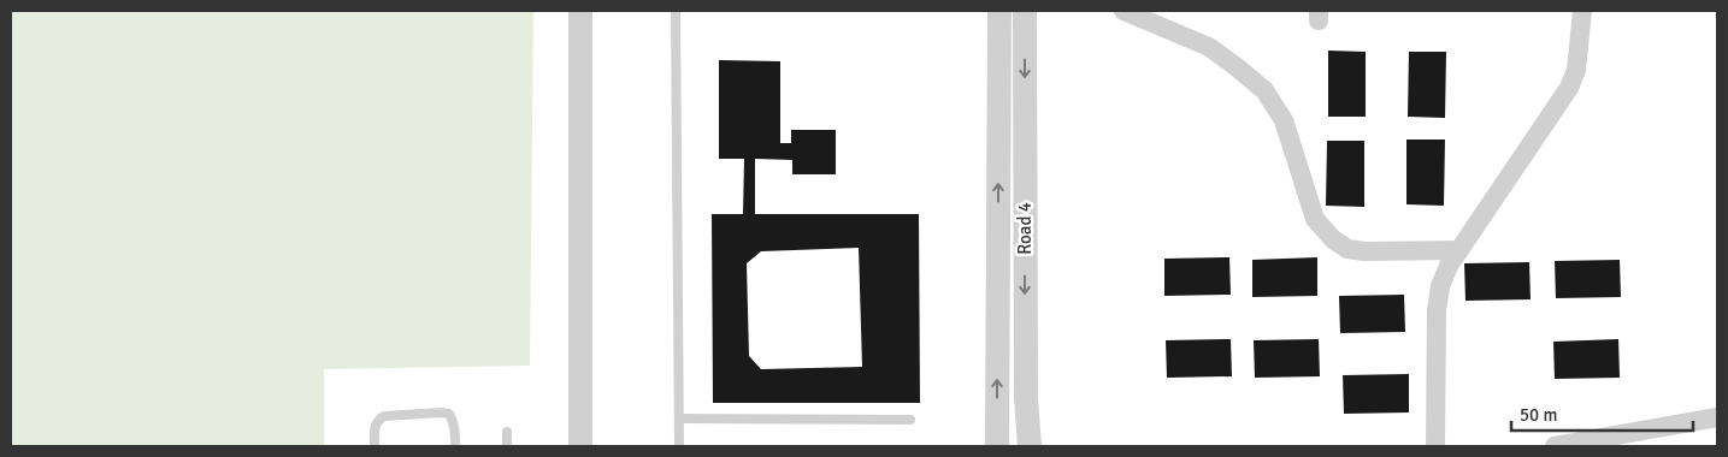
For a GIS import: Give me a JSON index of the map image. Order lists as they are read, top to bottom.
{
  "streets": {
    "street": ["Road 4"]
  },
  "scale_bar": "50 m"
}
